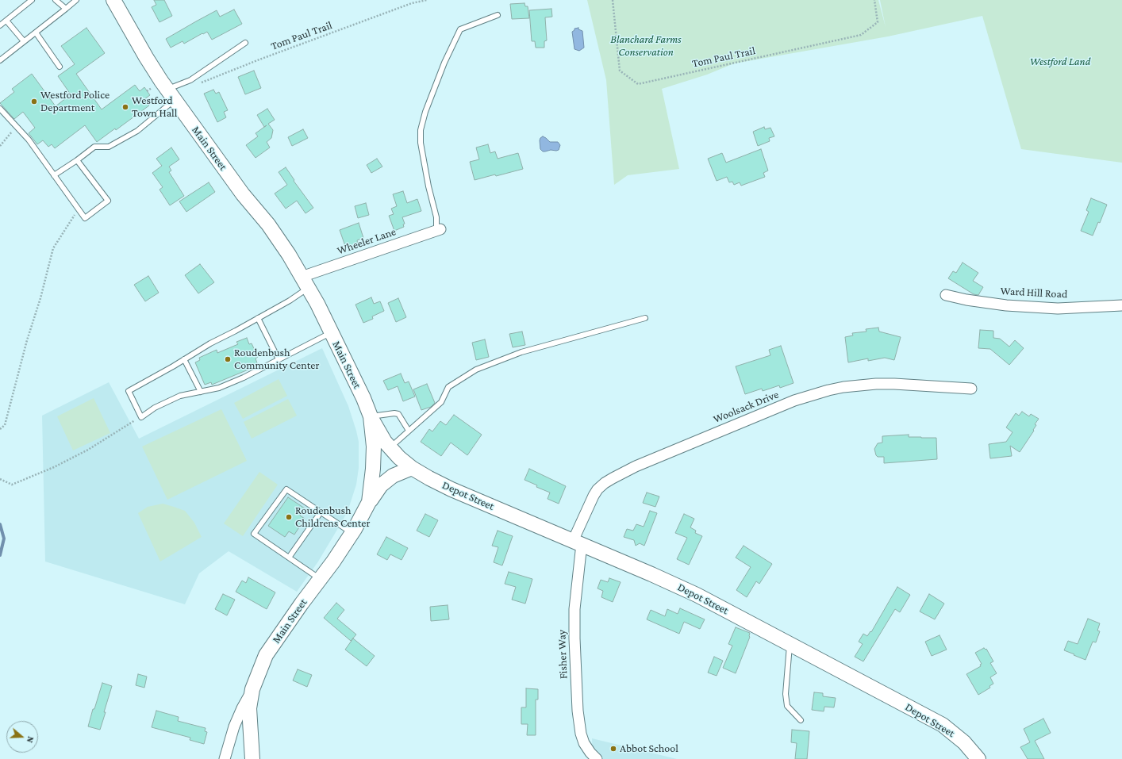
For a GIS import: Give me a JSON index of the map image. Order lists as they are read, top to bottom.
{
  "streets": {
    "main road": ["Main Street", "Depot Street"],
    "street": [
      "Wheeler Lane",
      "Ward Hill Road",
      "Woolsack Drive",
      "Fisher Way"
    ],
    "path": ["Tom Paul Trail"]
  },
  "crossings": [
    ["Main Street", "Wheeler Lane"],
    ["Main Street", "Depot Street"],
    ["Woolsack Drive", "Depot Street"],
    ["Woolsack Drive", "Fisher Way"],
    ["Depot Street", "Fisher Way"]
  ],
  "parks": ["Blanchard Farms Conservation", "Westford Land"],
  "places": [
    "Westford Police Department",
    "Westford Town Hall",
    "Roudenbush Community Center",
    "Roudenbush Childrens Center",
    "Abbot School"
  ],
  "north": "right"
}
